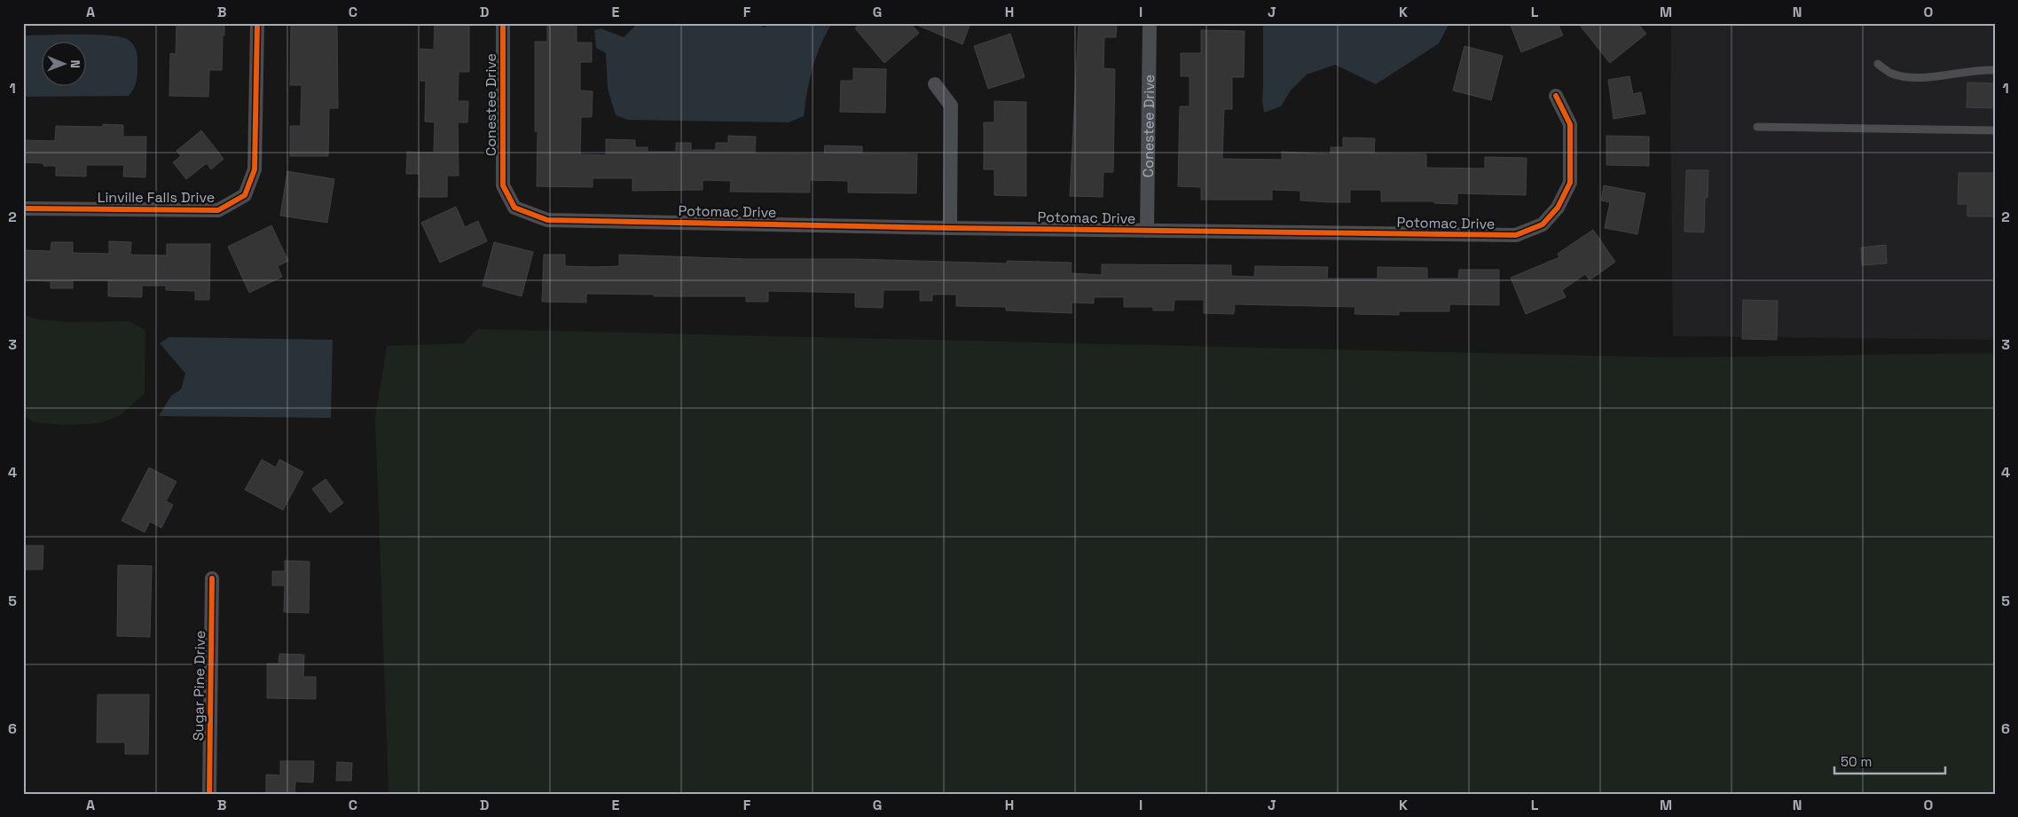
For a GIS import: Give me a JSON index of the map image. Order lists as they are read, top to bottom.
{
  "streets": {
    "street": [
      "Conestee Drive",
      "Linville Falls Drive",
      "Potomac Drive",
      "Sugar Pine Drive"
    ]
  },
  "crossings": [
    ["Conestee Drive", "Potomac Drive"]
  ],
  "scale_bar": "50 m",
  "north": "right",
  "grid": {
    "columns": [
      "A",
      "B",
      "C",
      "D",
      "E",
      "F",
      "G",
      "H",
      "I",
      "J",
      "K",
      "L",
      "M",
      "N",
      "O"
    ],
    "rows": [
      "1",
      "2",
      "3",
      "4",
      "5",
      "6"
    ]
  }
}
